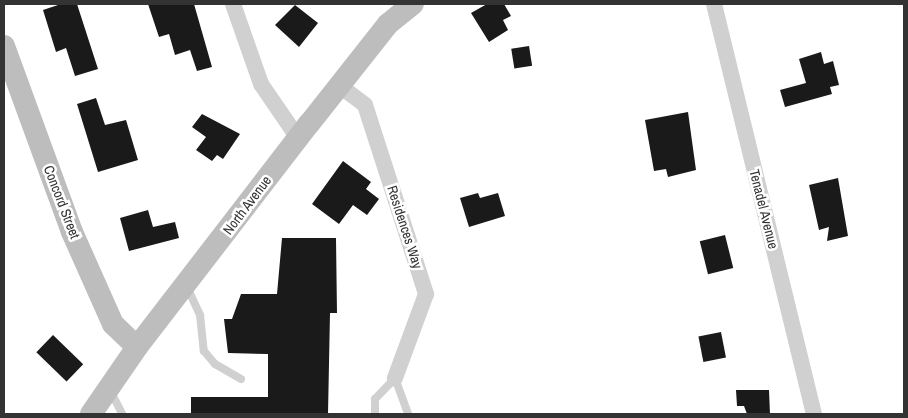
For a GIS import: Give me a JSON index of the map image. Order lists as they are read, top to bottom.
{
  "streets": {
    "main road": ["Concord Street", "North Avenue"],
    "street": ["Tenadel Avenue", "Residences Way"]
  },
  "crossings": [
    ["Concord Street", "North Avenue"],
    ["North Avenue", "Residences Way"]
  ]
}
